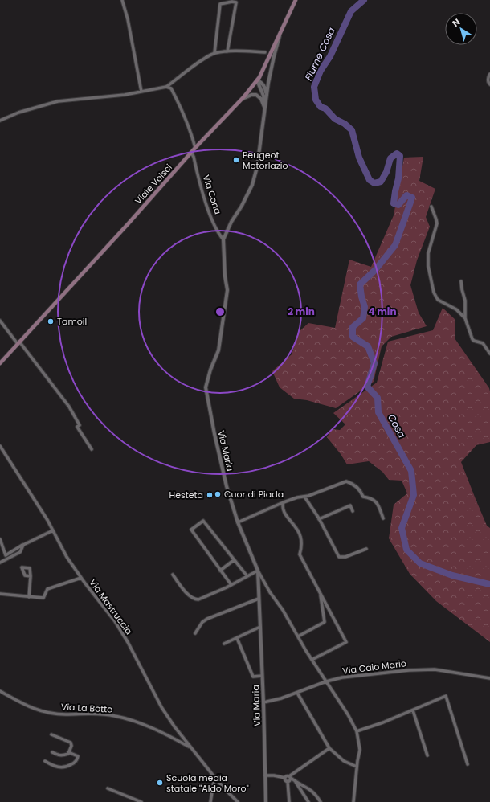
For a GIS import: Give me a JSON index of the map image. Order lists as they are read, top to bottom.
{
  "streets": {
    "main road": ["Viale Volsci"],
    "street": [
      "Via Cona",
      "Via Maria",
      "Via Mastruccia",
      "Via Caio Mario",
      "Via La Botte"
    ]
  },
  "crossings": [
    ["Viale Volsci", "Via Cona"],
    ["Viale Volsci", "Via Maria"],
    ["Via Cona", "Via Maria"],
    ["Via Maria", "Via Caio Mario"],
    ["Via Mastruccia", "Via La Botte"]
  ],
  "water": ["Fiume Cosa", "Cosa"],
  "places": [
    "Peugeot Motorlazio",
    "Tamoil",
    "Cuor di Piada",
    "Hesteta",
    "Scuola media statale \"Aldo Moro\""
  ],
  "north": "top left",
  "rings": ["2 min", "4 min"]
}
